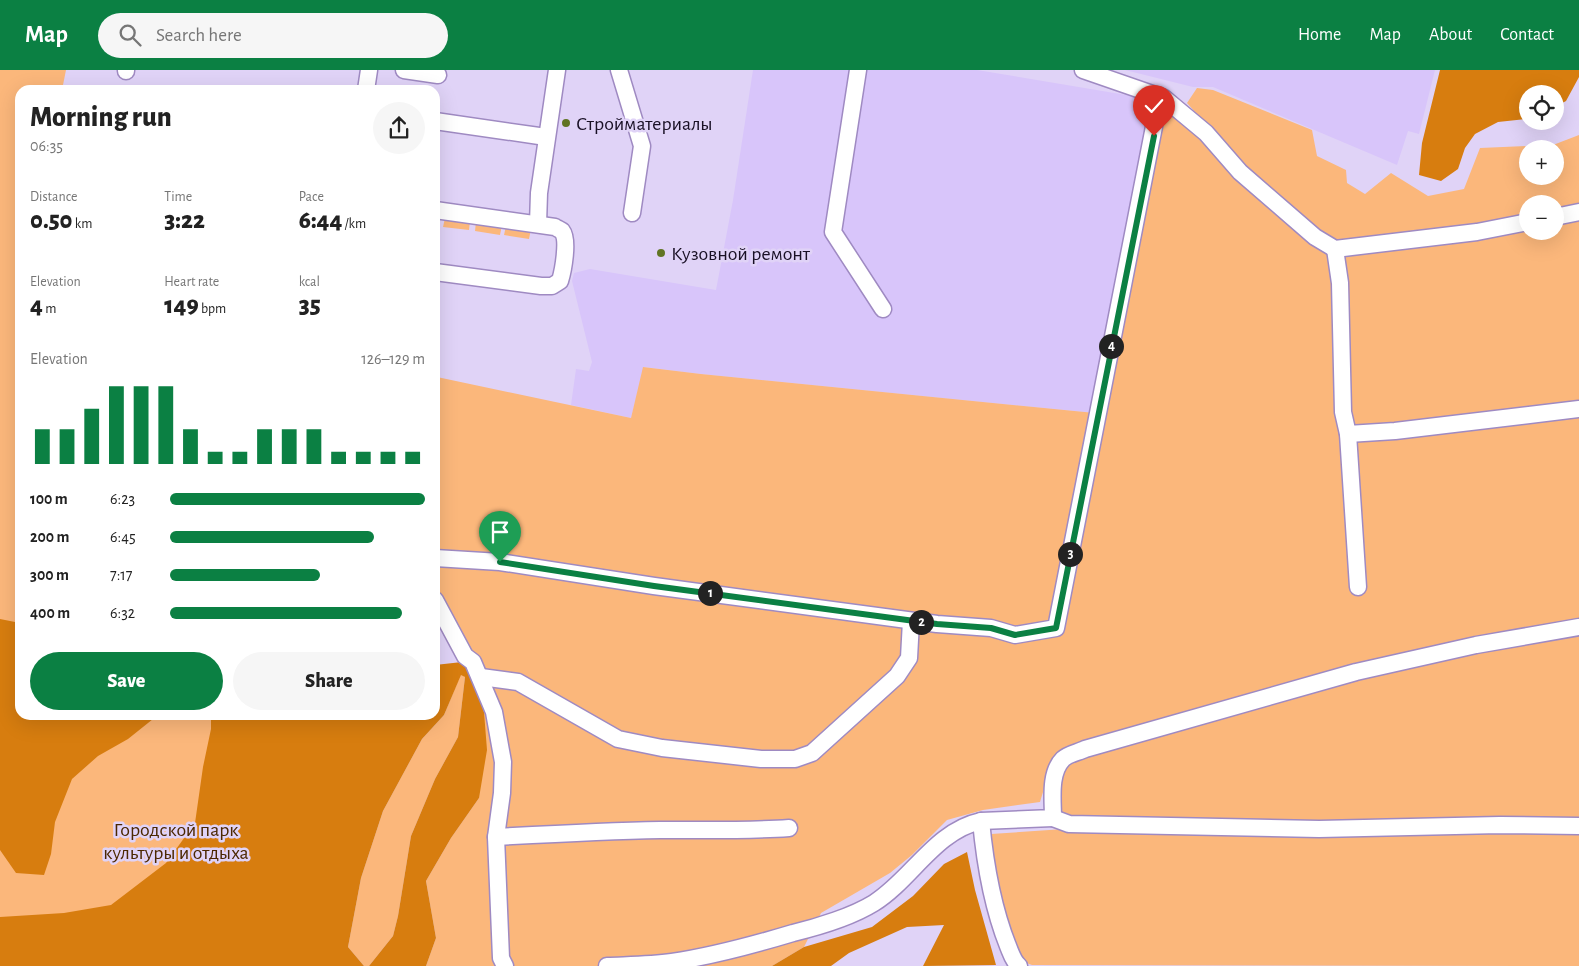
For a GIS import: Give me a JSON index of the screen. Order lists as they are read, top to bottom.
{
  "parks": ["Городской парк культуры и отдыха"],
  "places": ["Стройматериалы", "Кузовной ремонт"],
  "page": {
    "header": "Map",
    "search": "Search here",
    "nav": [
      "Home",
      "Map",
      "About",
      "Contact"
    ],
    "map_buttons": ["+", "−"],
    "heading": ["Morning run", "06:35"],
    "stats": [
      ["Distance", "0.50 km"],
      ["Time", "3:22"],
      ["Pace", "6:44 /km"],
      ["Elevation", "4 m"],
      ["Heart rate", "149 bpm"],
      ["kcal", "35"]
    ],
    "pins": [
      "4",
      "3",
      "1",
      "2"
    ],
    "chart": ["Elevation", "126–129 m"],
    "list": [
      {
        "name": "100 m",
        "note": "6:23"
      },
      {
        "name": "200 m",
        "note": "6:45"
      },
      {
        "name": "300 m",
        "note": "7:17"
      },
      {
        "name": "400 m",
        "note": "6:32"
      }
    ],
    "buttons": ["Save", "Share"]
  }
}
